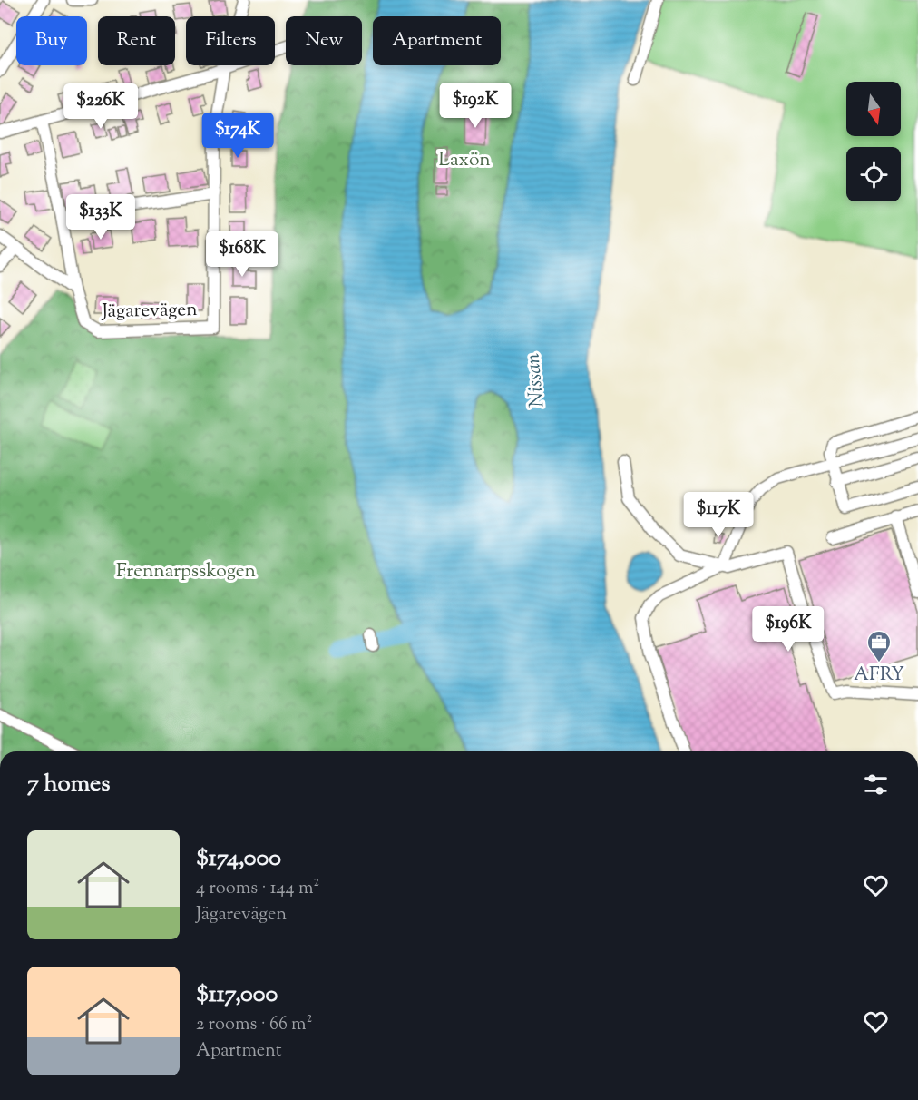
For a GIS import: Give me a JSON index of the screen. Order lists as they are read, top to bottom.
{
  "streets": {
    "street": ["Jägarevägen"]
  },
  "water": ["Nissan"],
  "parks": ["Laxön", "Frennarpsskogen"],
  "places": {
    "office": ["AFRY"]
  },
  "north": "bottom",
  "page": {
    "chip": [
      "Buy",
      "Rent",
      "Filters",
      "New",
      "Apartment"
    ],
    "price": [
      "$192K",
      "$226K",
      "$174K",
      "$133K",
      "$168K",
      "$117K",
      "$196K"
    ],
    "heading": "7 homes",
    "list": [
      {
        "name": "$174,000",
        "note": "4 rooms · 144 m² · Jägarevägen"
      },
      {
        "name": "$117,000",
        "note": "2 rooms · 66 m² · Apartment"
      }
    ]
  }
}
